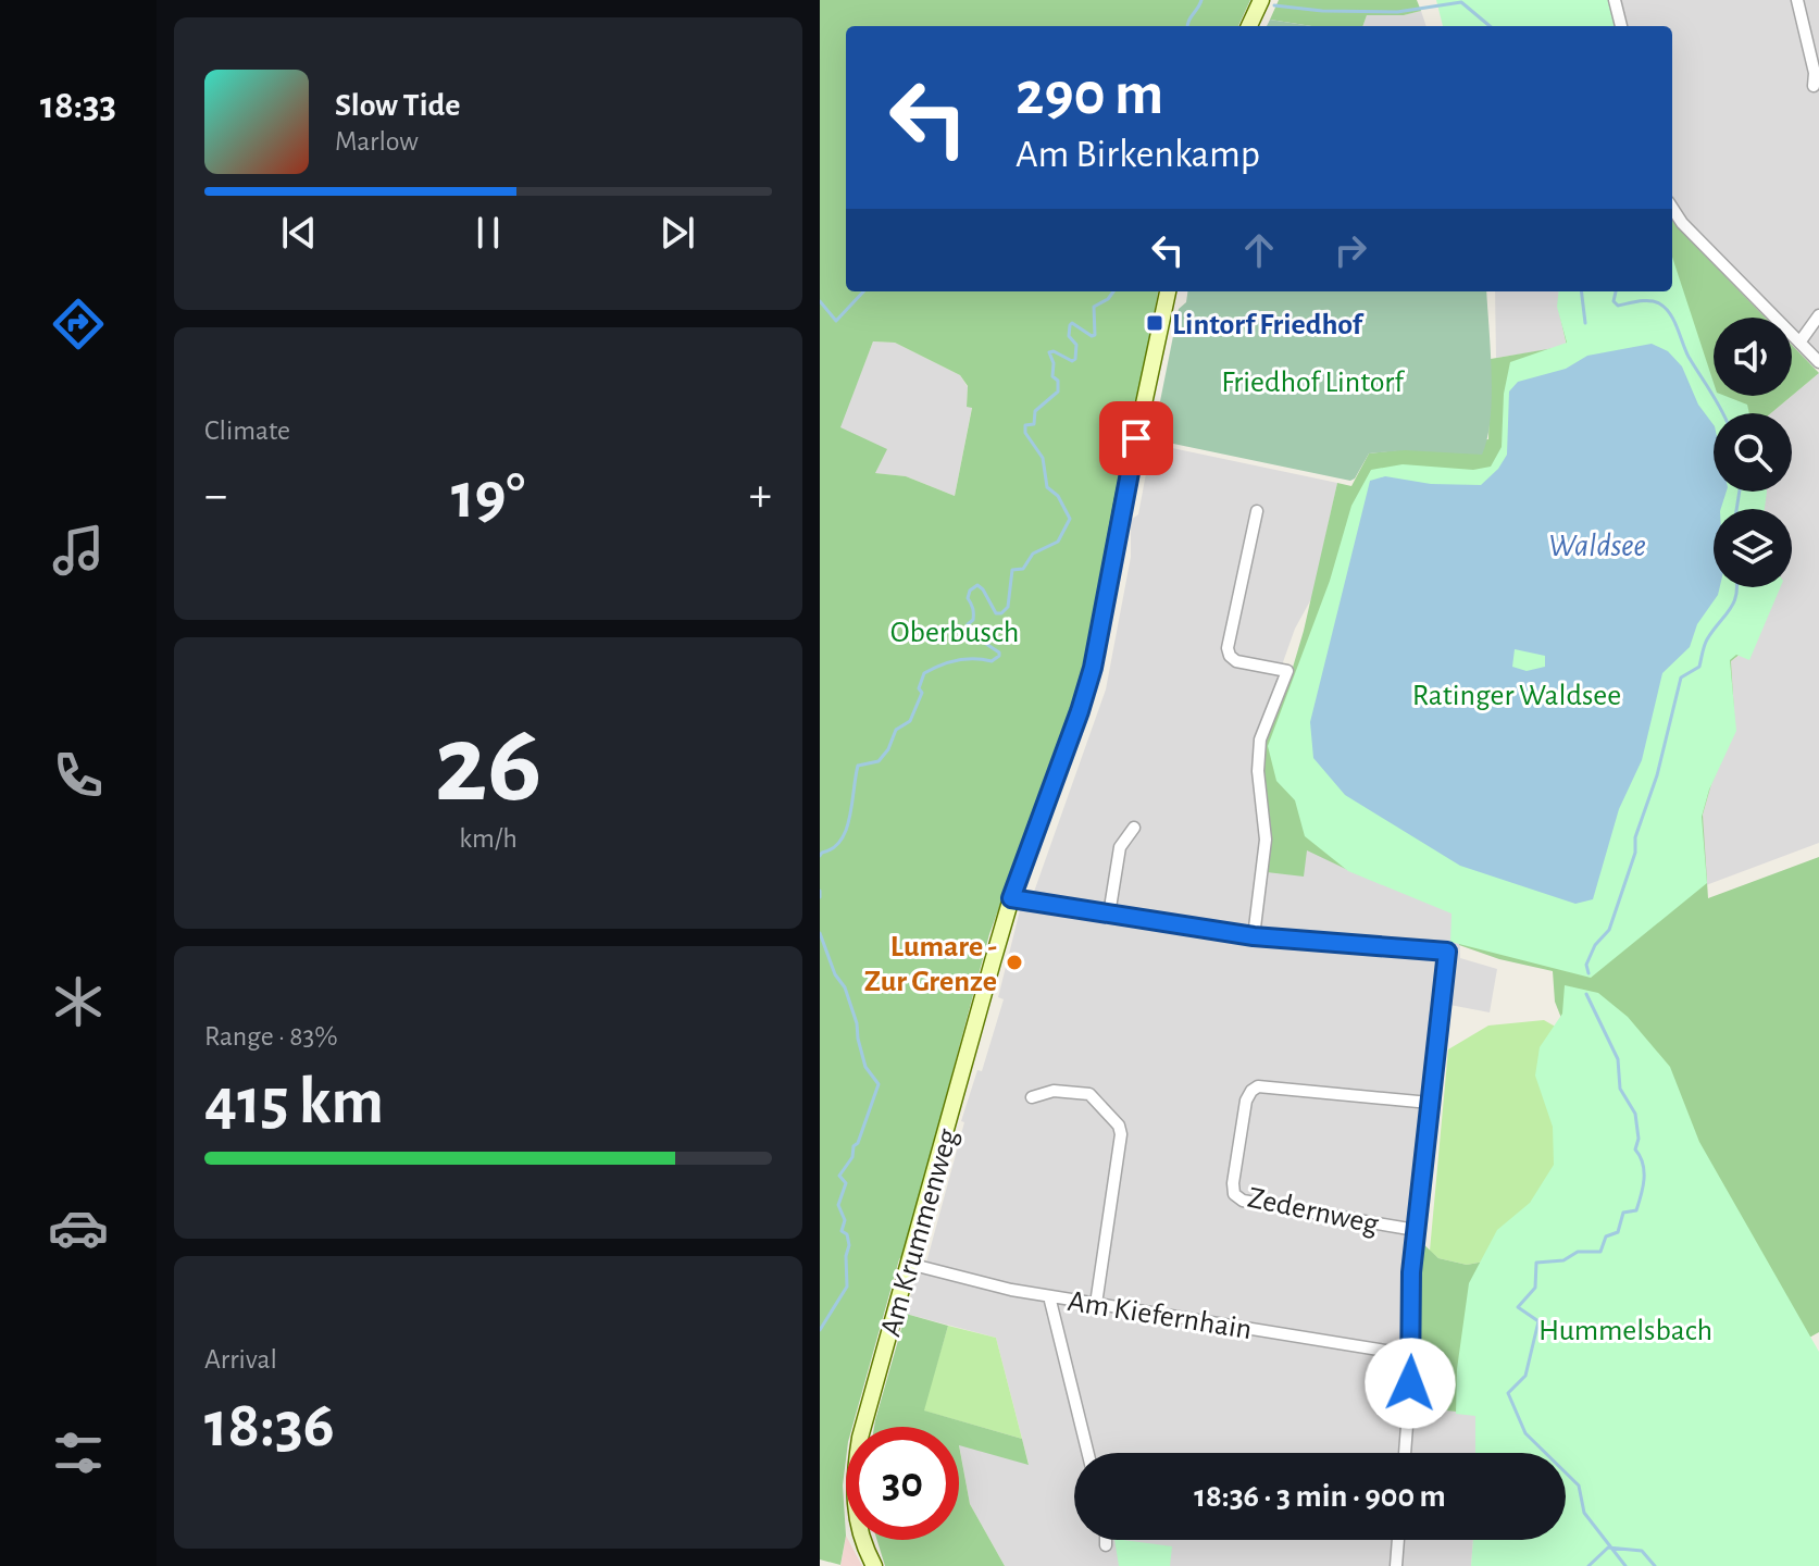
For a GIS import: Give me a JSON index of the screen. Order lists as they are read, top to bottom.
{
  "streets": {
    "main road": ["Am Krummenweg"],
    "street": ["Zedernweg", "Am Kiefernhain"]
  },
  "crossings": [
    ["Am Krummenweg", "Am Kiefernhain"]
  ],
  "water": ["Waldsee"],
  "parks": [
    "Friedhof Lintorf",
    "Oberbusch",
    "Ratinger Waldsee",
    "Hummelsbach"
  ],
  "places": {
    "transit": ["Lintorf Friedhof"],
    "other": ["Lumare - Zur Grenze"]
  },
  "page": {
    "tabs": "18:33",
    "turn": ["290 m", "Am Birkenkamp"],
    "song": ["Slow Tide", "Marlow"],
    "tile": [
      "Climate",
      ["26", "km/h"],
      ["Range · 83%", "415 km"],
      ["Arrival", "18:36"]
    ],
    "heat": ["−", "19°", "+"],
    "limit": "30",
    "trip": "18:36 · 3 min · 900 m"
  }
}
